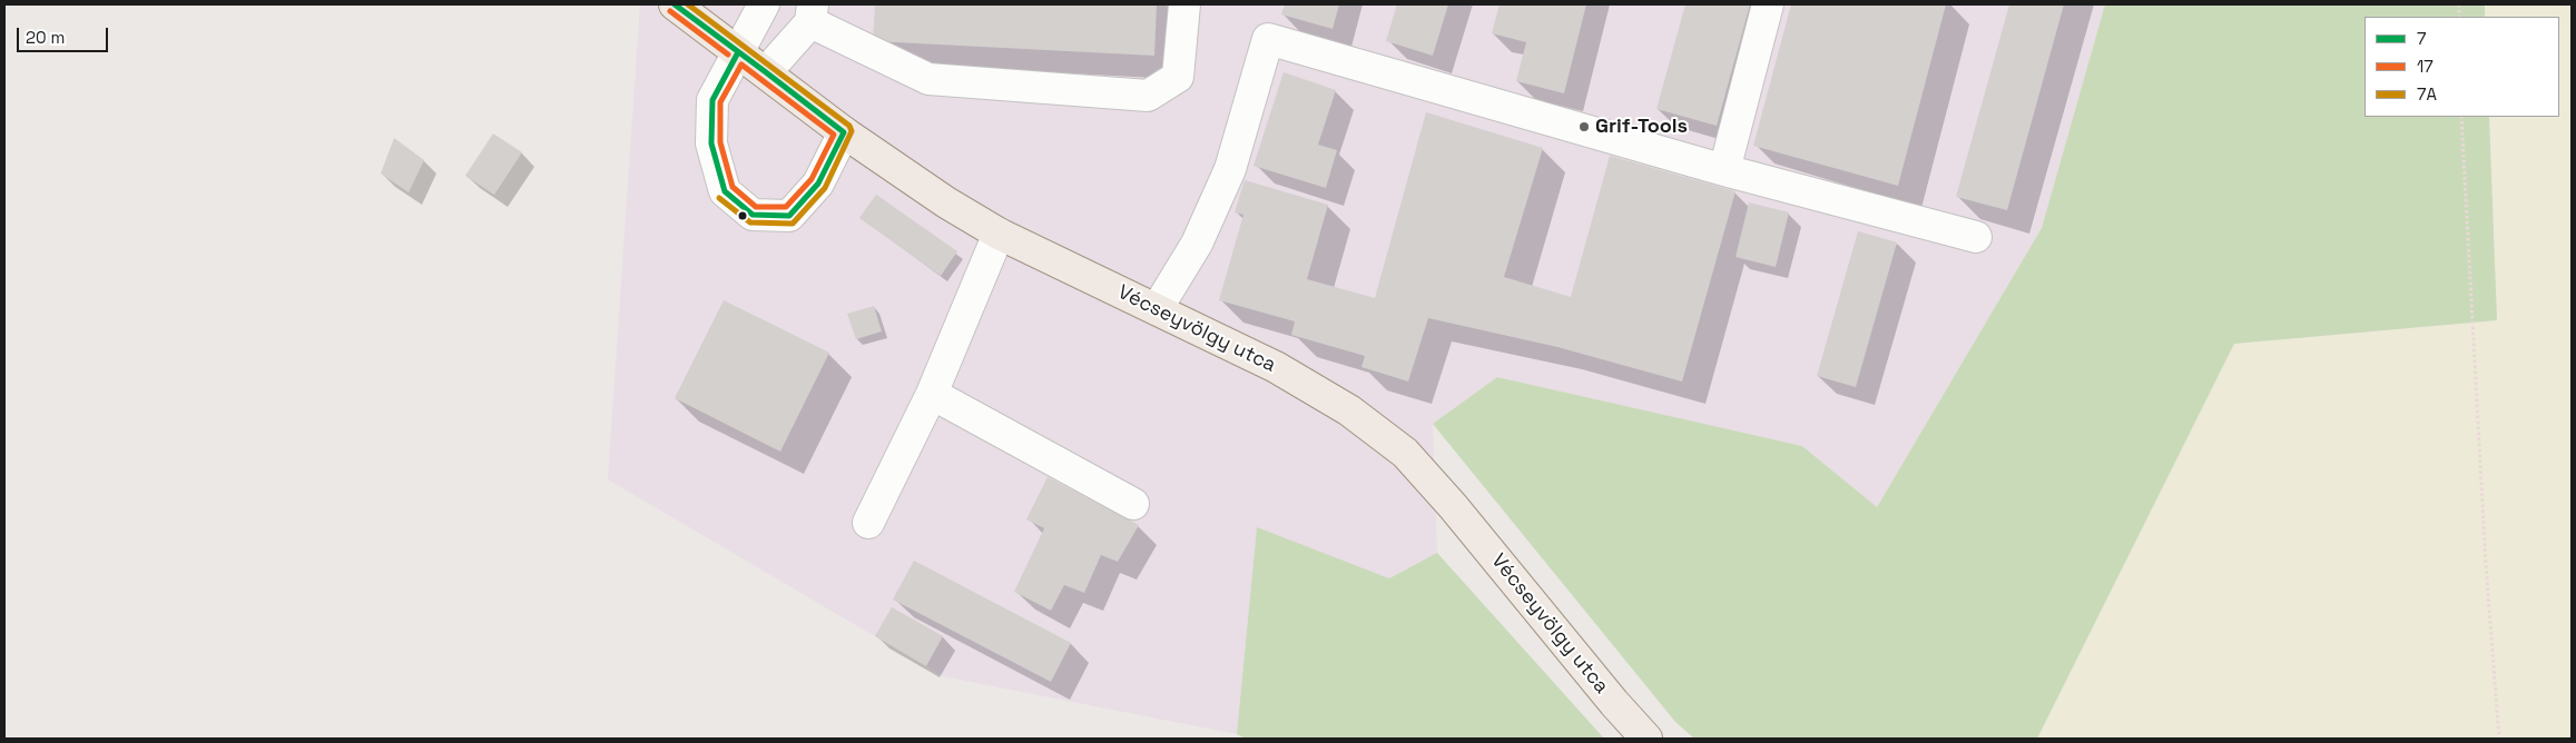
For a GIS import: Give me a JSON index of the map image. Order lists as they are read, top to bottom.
{
  "streets": {
    "main road": ["Vécseyvölgy utca"]
  },
  "places": ["Grif-Tools"],
  "lines": ["transit line 7", "transit line 7A", "transit line 17"],
  "legend": ["7", "17", "7A"],
  "scale_bar": "20 m"
}
